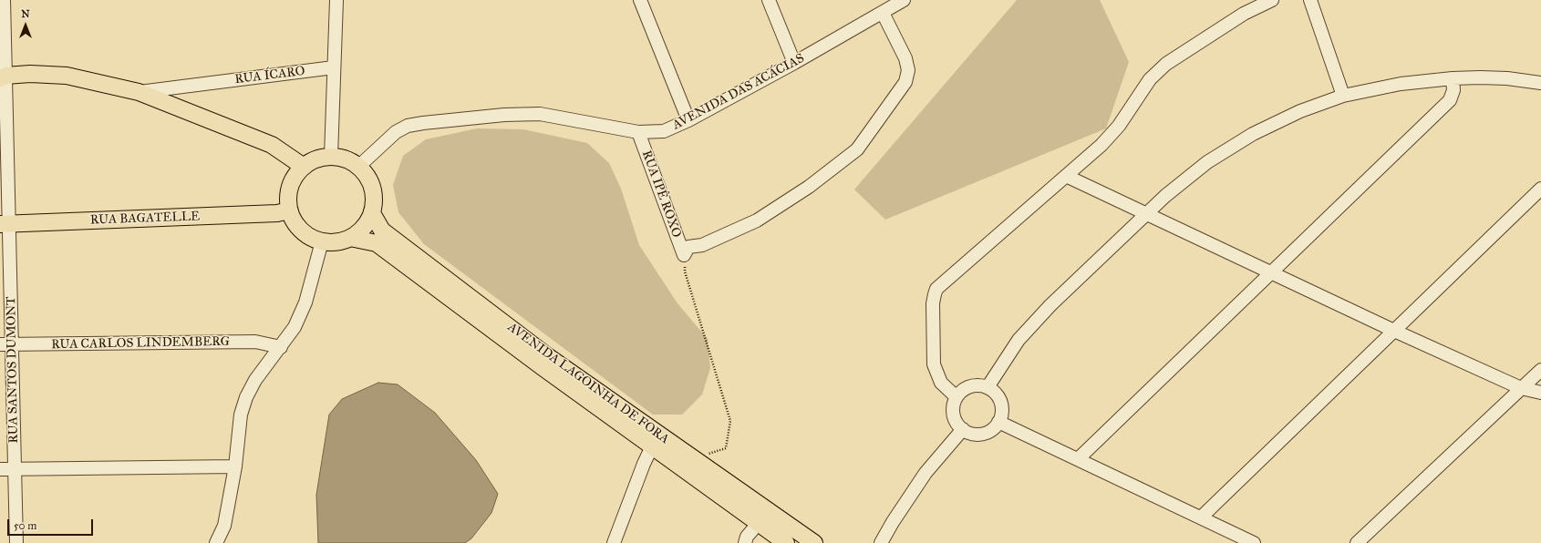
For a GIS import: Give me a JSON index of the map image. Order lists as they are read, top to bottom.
{
  "streets": {
    "main road": ["RUA BAGATELLE", "AVENIDA LAGOINHA DE FORA"],
    "street": [
      "RUA ÍCARO",
      "AVENIDA DAS ACÁCIAS",
      "RUA IPÊ ROXO",
      "RUA CARLOS LINDEMBERG",
      "RUA SANTOS DUMONT"
    ]
  },
  "crossings": [
    ["AVENIDA DAS ACÁCIAS", "RUA IPÊ ROXO"],
    ["AVENIDA DAS ACÁCIAS", "RUA BAGATELLE"],
    ["AVENIDA DAS ACÁCIAS", "AVENIDA LAGOINHA DE FORA"],
    ["RUA BAGATELLE", "RUA SANTOS DUMONT"],
    ["RUA BAGATELLE", "AVENIDA LAGOINHA DE FORA"],
    ["RUA CARLOS LINDEMBERG", "RUA SANTOS DUMONT"]
  ],
  "scale_bar": "50 m",
  "north": "top"
}
